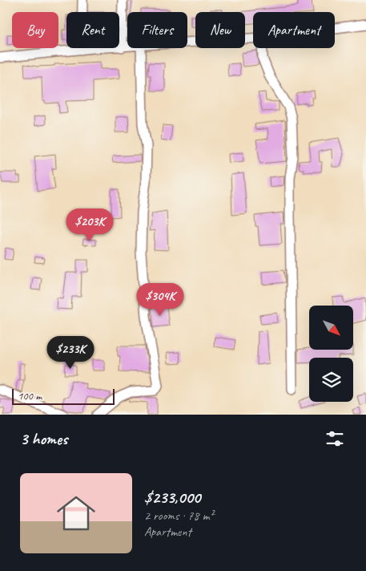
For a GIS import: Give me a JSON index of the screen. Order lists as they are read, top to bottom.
{
  "scale_bar": "100 m",
  "north": "bottom right",
  "page": {
    "chip": [
      "Buy",
      "Rent",
      "Filters",
      "New",
      "Apartment"
    ],
    "price": ["$203K", "$304K", "$233K"],
    "scale": "100 m",
    "heading": "3 homes",
    "list": [
      {
        "name": "$233,000",
        "note": "2 rooms · 78 m² · Apartment"
      }
    ]
  }
}
